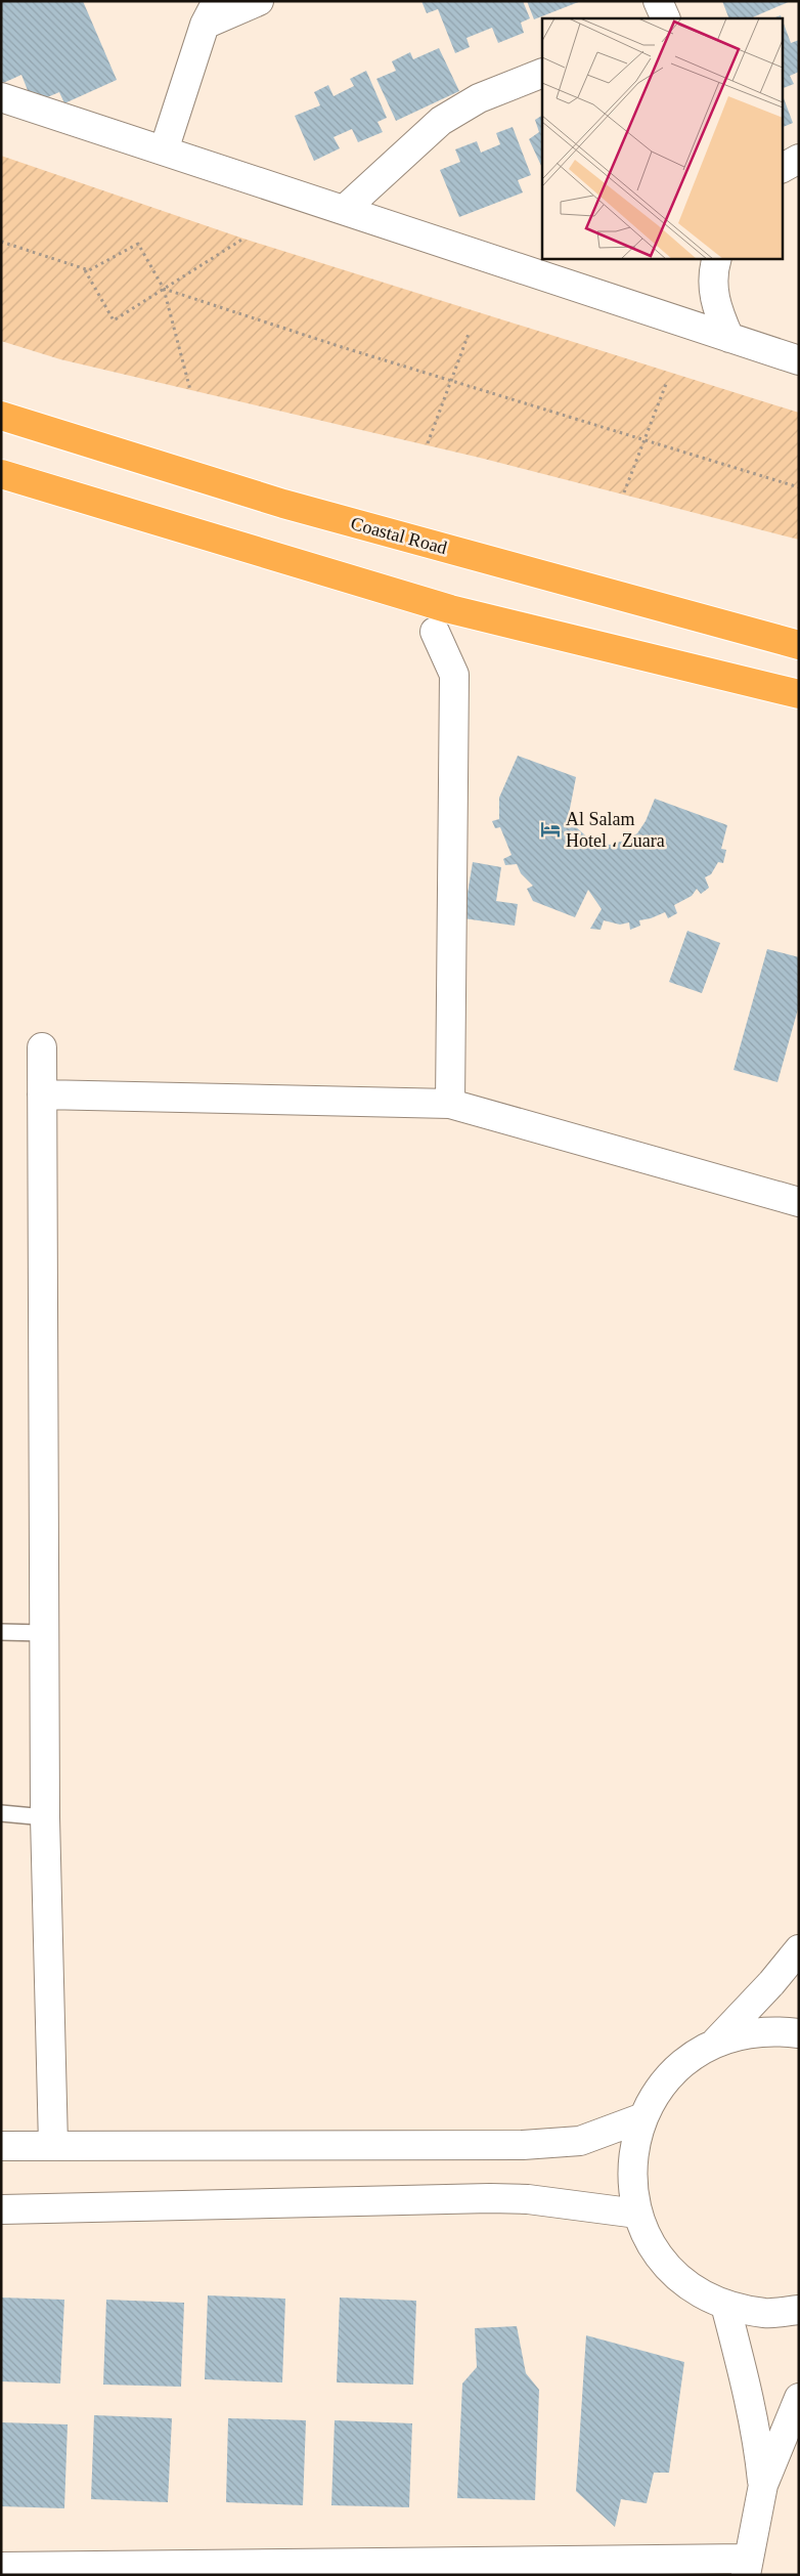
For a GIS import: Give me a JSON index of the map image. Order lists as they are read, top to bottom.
{
  "streets": {
    "highway": ["Coastal Road"]
  },
  "places": {
    "hotel": ["Al Salam Hotel ، Zuara"]
  }
}
